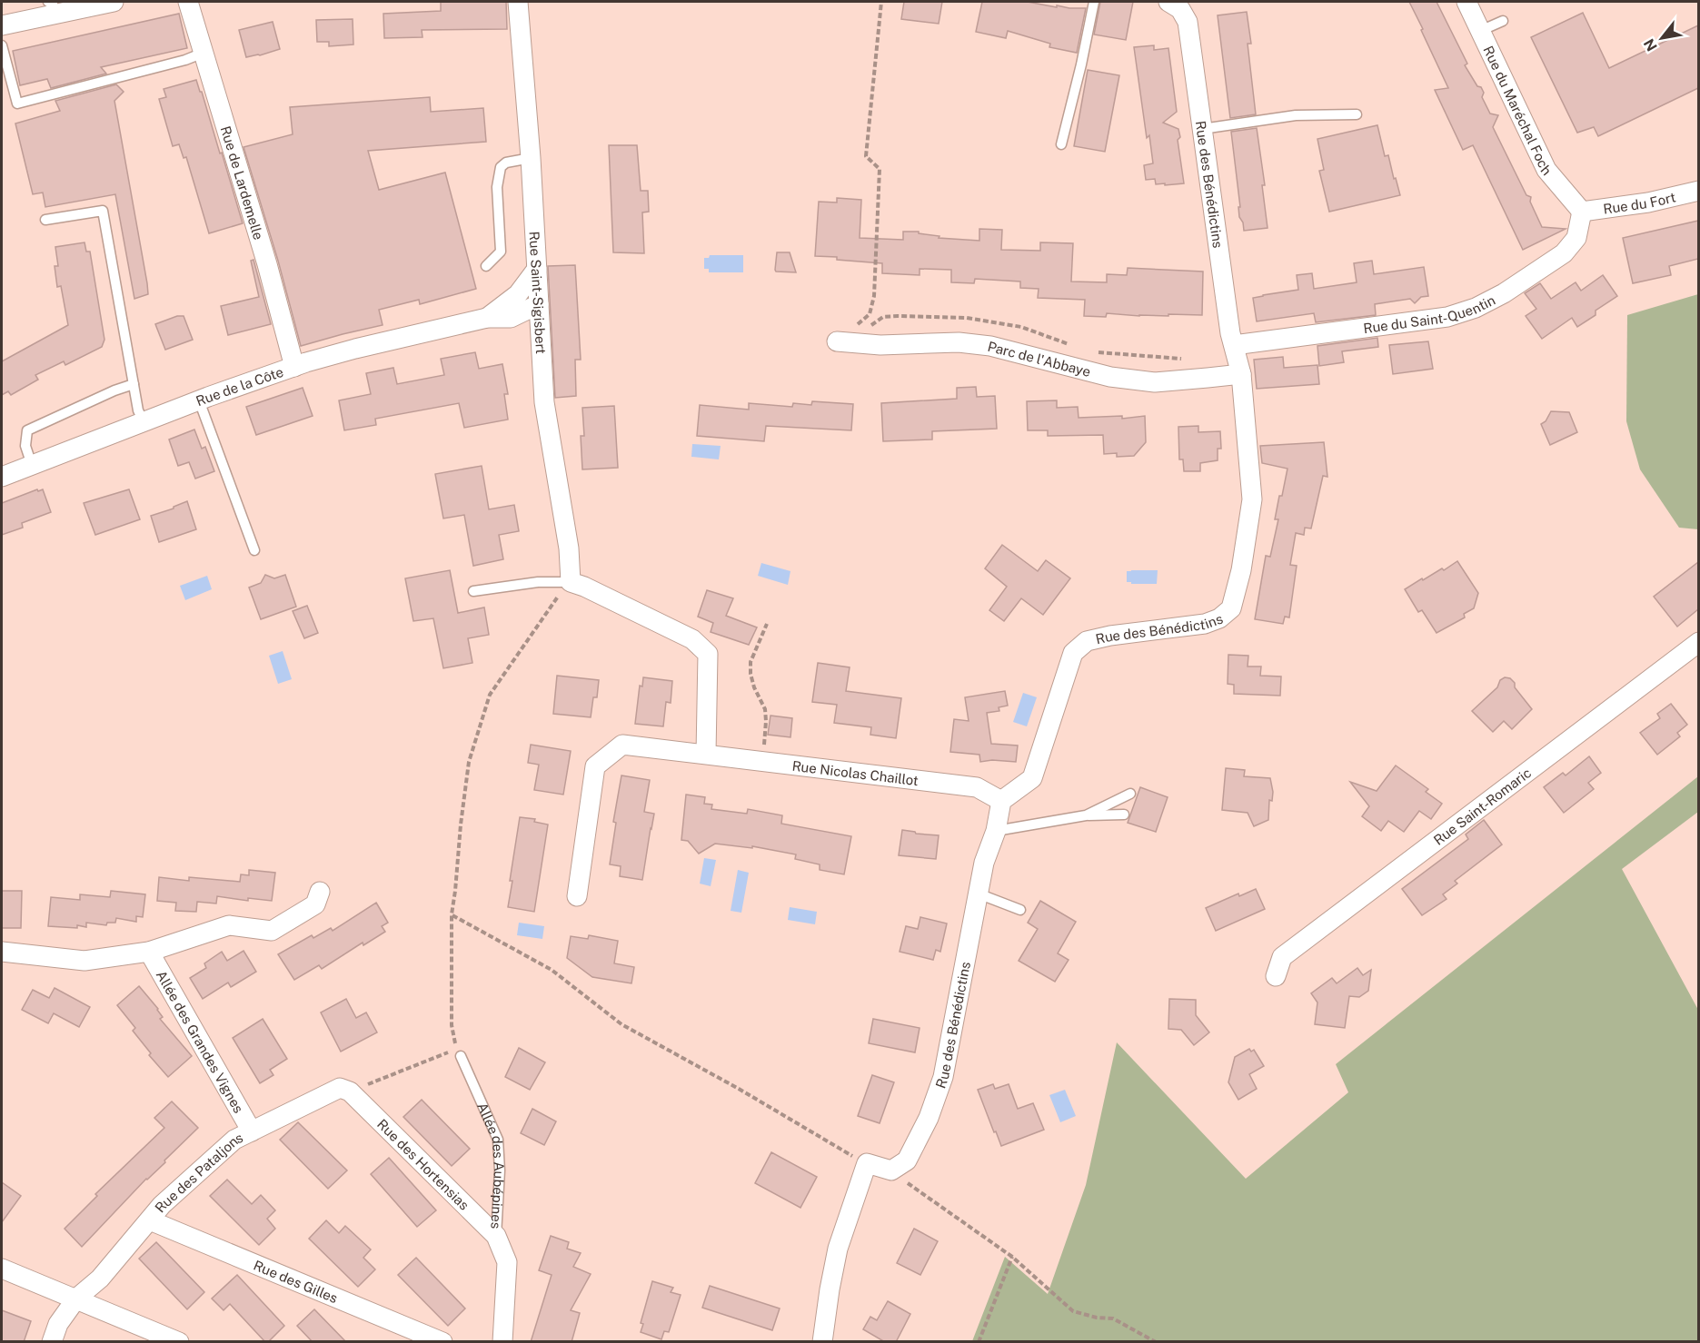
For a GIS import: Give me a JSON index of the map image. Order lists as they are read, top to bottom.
{
  "streets": {
    "street": [
      "Rue du Maréchal Foch",
      "Rue de Lardemelle",
      "Rue des Bénédictins",
      "Rue du Fort",
      "Rue Saint-Sigisbert",
      "Rue du Saint-Quentin",
      "Parc de l'Abbaye",
      "Rue de la Côte",
      "Rue Nicolas Chaillot",
      "Rue Saint-Romaric",
      "Allée des Grandes Vignes",
      "Rue des Hortensias",
      "Allée des Aubépines",
      "Rue des Pataljons",
      "Rue des Gilles"
    ]
  },
  "crossings": [
    ["Rue du Maréchal Foch", "Rue du Fort"],
    ["Rue du Maréchal Foch", "Rue du Saint-Quentin"],
    ["Rue de Lardemelle", "Rue de la Côte"],
    ["Rue des Bénédictins", "Rue du Saint-Quentin"],
    ["Rue des Bénédictins", "Parc de l'Abbaye"],
    ["Rue des Bénédictins", "Rue Nicolas Chaillot"],
    ["Rue du Fort", "Rue du Saint-Quentin"],
    ["Rue Saint-Sigisbert", "Rue de la Côte"],
    ["Allée des Grandes Vignes", "Rue des Pataljons"],
    ["Rue des Hortensias", "Allée des Aubépines"],
    ["Rue des Hortensias", "Rue des Pataljons"],
    ["Rue des Pataljons", "Rue des Gilles"]
  ],
  "north": "bottom left"
}
